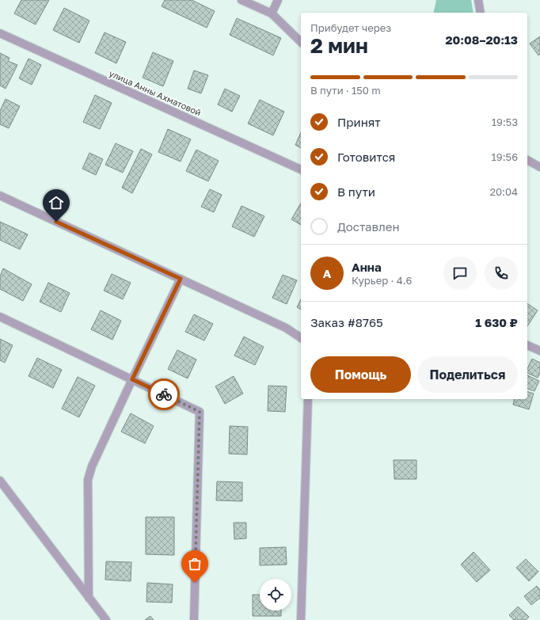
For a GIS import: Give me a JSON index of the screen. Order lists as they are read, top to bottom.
{
  "streets": {
    "street": ["улица Анны Ахматовой"]
  },
  "page": {
    "heading": ["2 мин", "Прибудет через", "20:08–20:13"],
    "panel": [
      "Анна",
      "Курьер · 4.6",
      "Заказ #8765",
      "1 630 ₽"
    ],
    "bar": "В пути · 150 m",
    "list": [
      ["Принят", "19:53"],
      ["Готовится", "19:56"],
      ["В пути", "20:04"],
      "Доставлен"
    ],
    "round": "А",
    "buttons": ["Помощь", "Поделиться"]
  }
}
